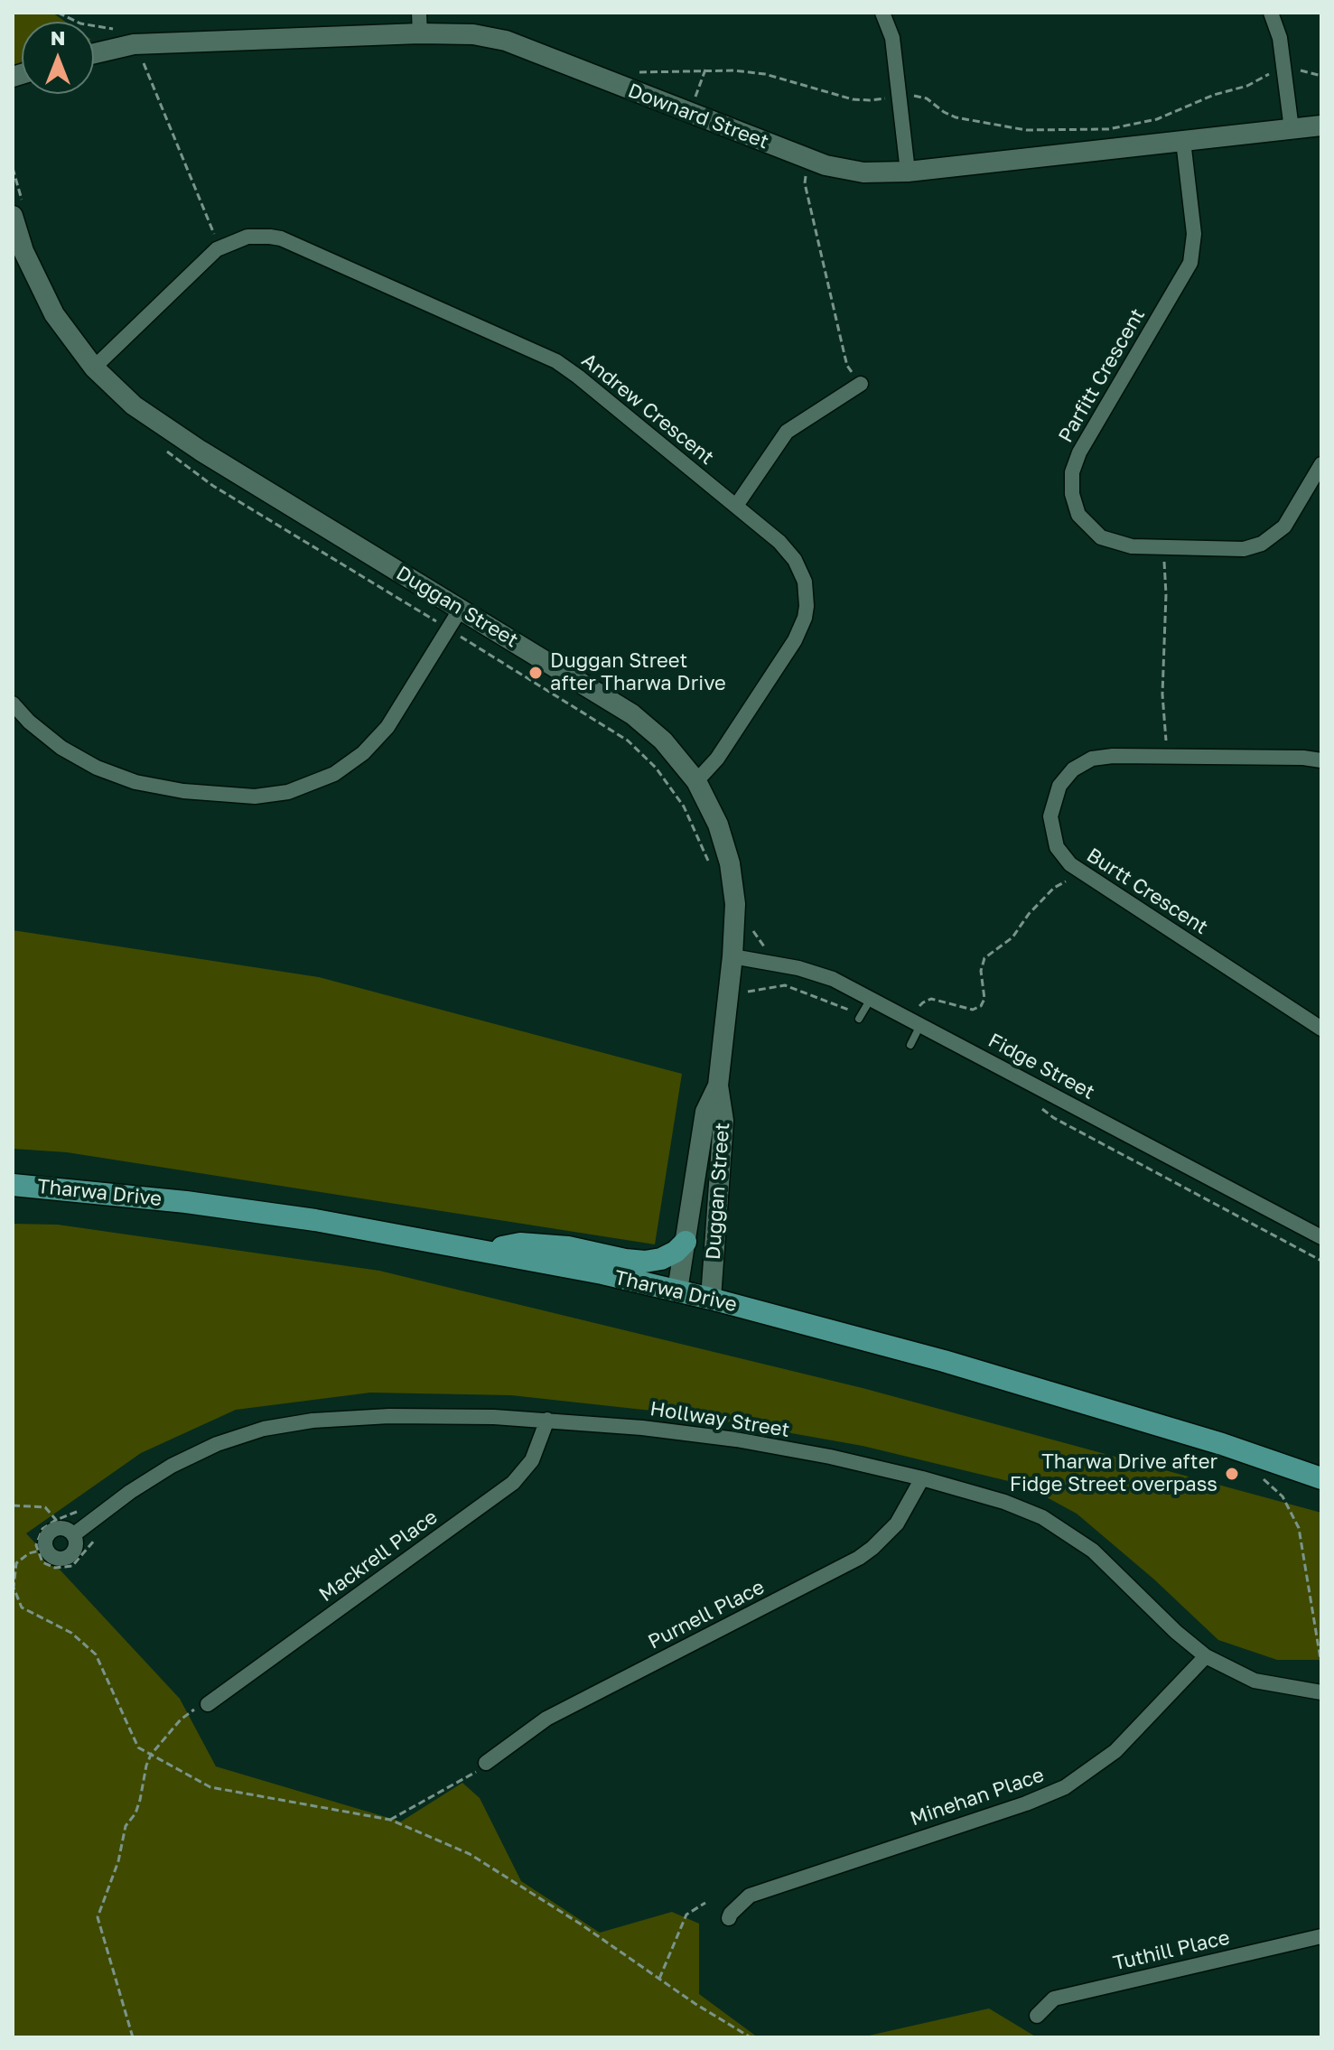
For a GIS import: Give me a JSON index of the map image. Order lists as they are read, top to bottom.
{
  "streets": {
    "main road": ["Tharwa Drive"],
    "street": [
      "Downard Street",
      "Parfitt Crescent",
      "Andrew Crescent",
      "Duggan Street",
      "Burtt Crescent",
      "Fidge Street",
      "Hollway Street",
      "Mackrell Place",
      "Purnell Place",
      "Minehan Place",
      "Tuthill Place"
    ]
  },
  "crossings": [
    ["Downard Street", "Parfitt Crescent"],
    ["Andrew Crescent", "Duggan Street"],
    ["Duggan Street", "Fidge Street"],
    ["Duggan Street", "Tharwa Drive"],
    ["Hollway Street", "Mackrell Place"],
    ["Hollway Street", "Purnell Place"],
    ["Hollway Street", "Minehan Place"]
  ],
  "places": ["Duggan Street after Tharwa Drive", "Tharwa Drive after Fidge Street overpass"],
  "north": "top"
}
